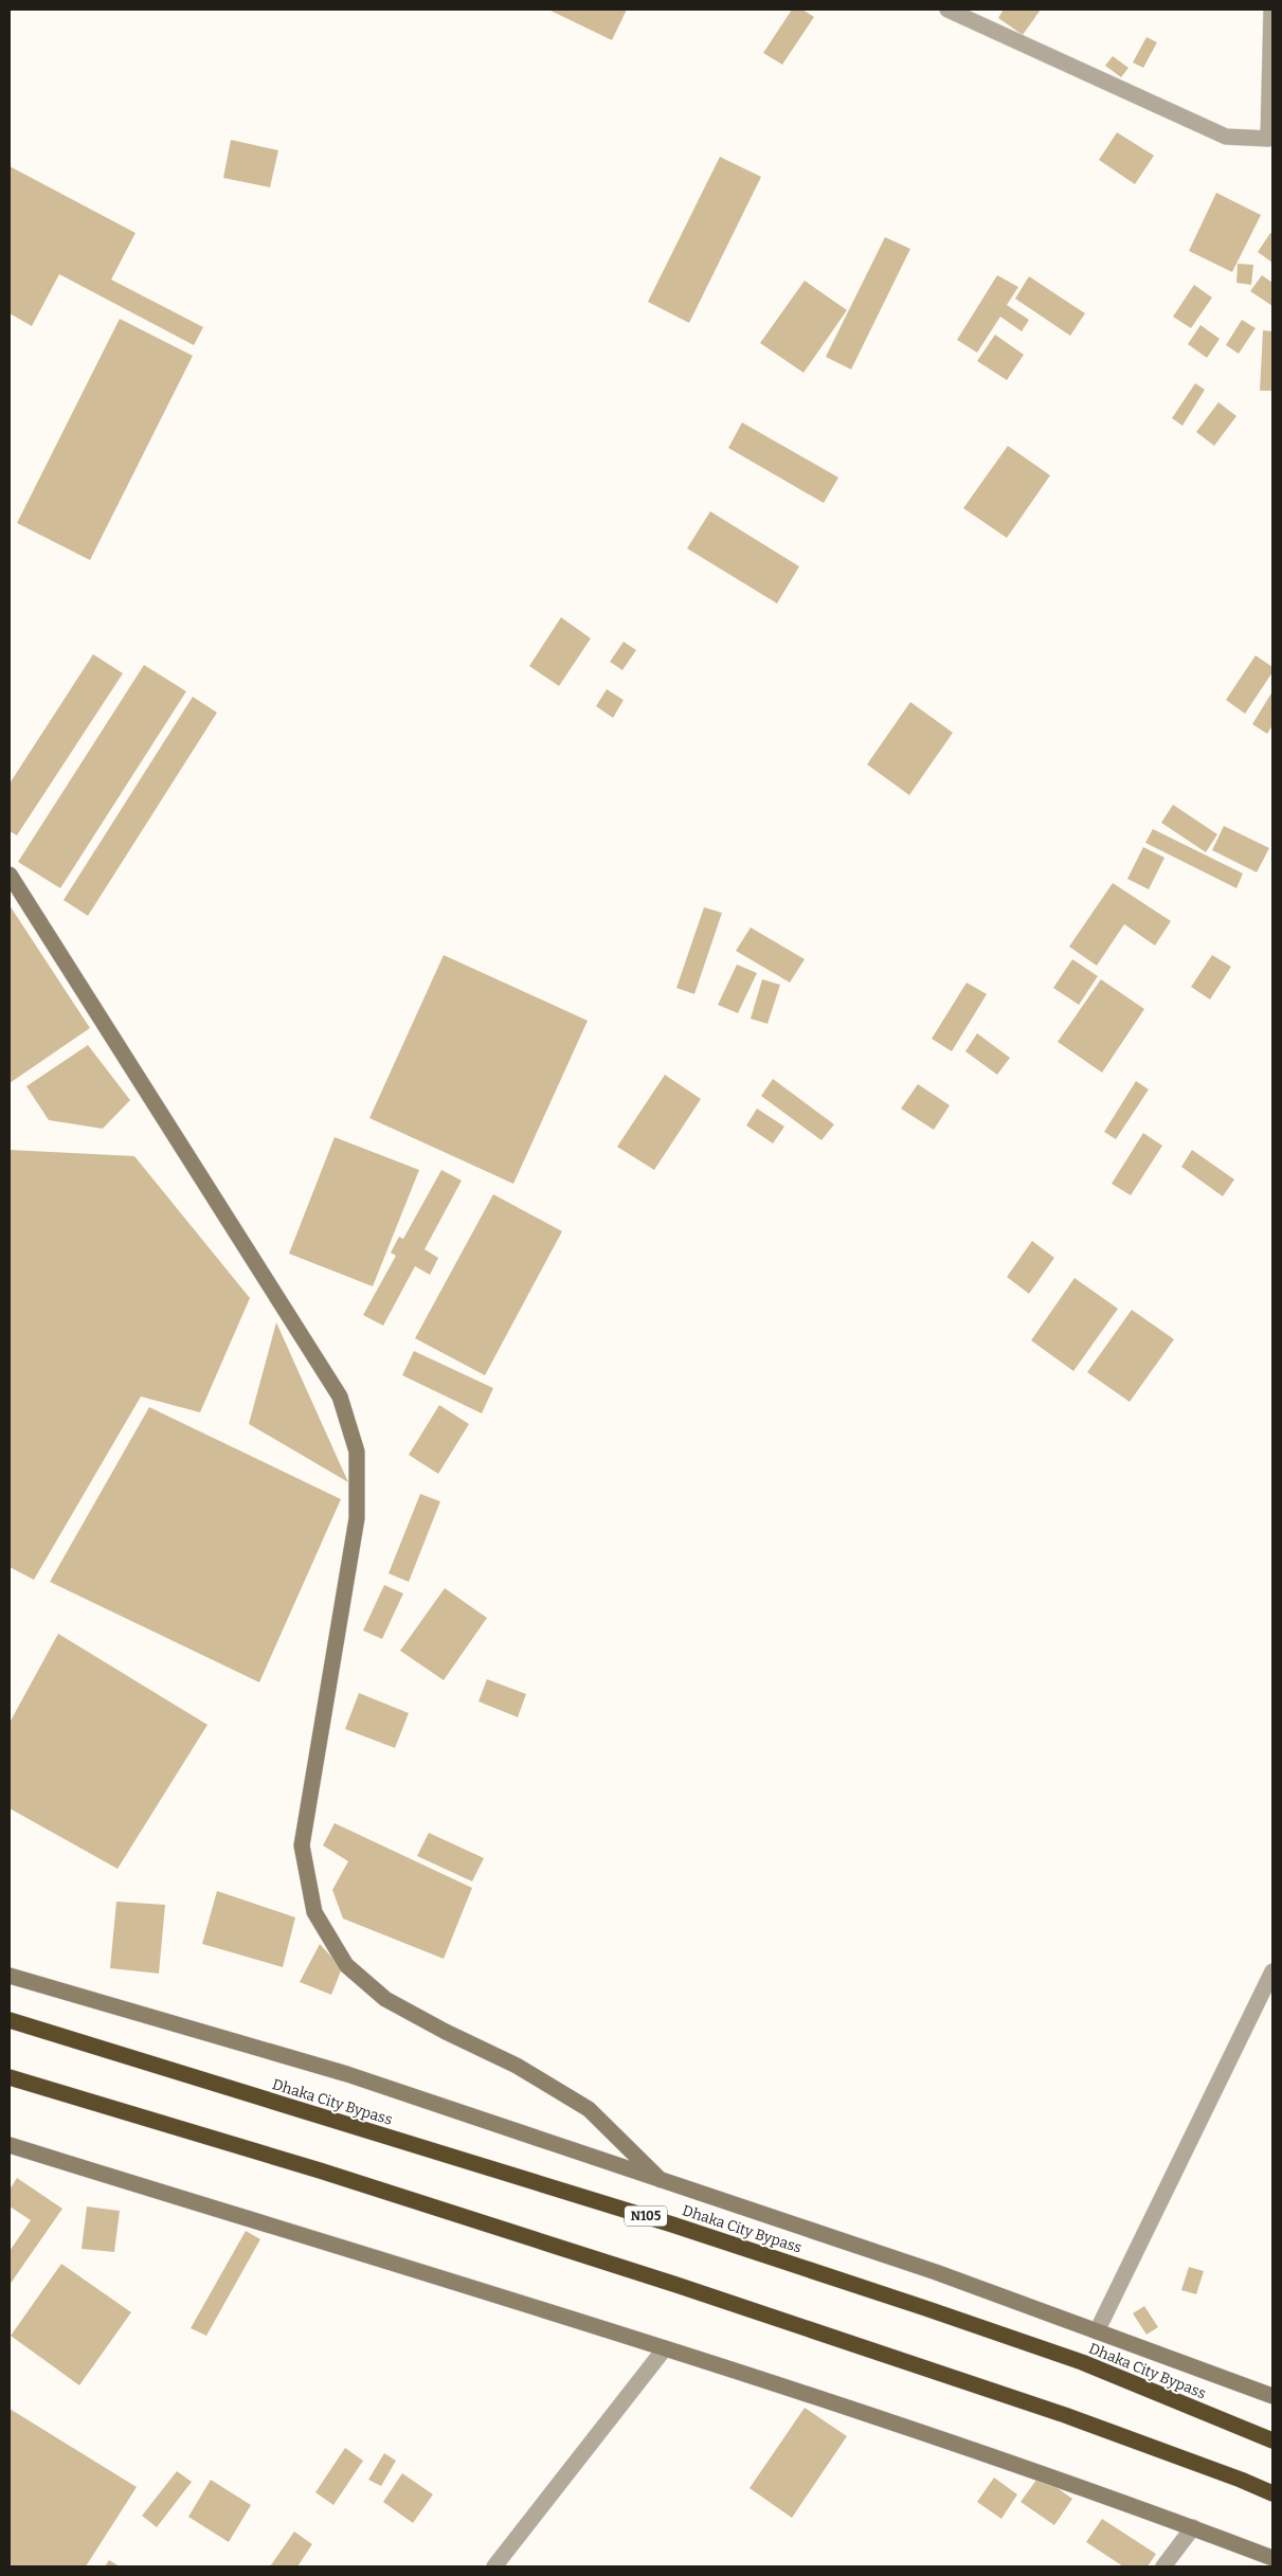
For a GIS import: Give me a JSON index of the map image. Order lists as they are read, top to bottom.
{
  "streets": {
    "highway": ["Dhaka City Bypass", "N105"]
  }
}
